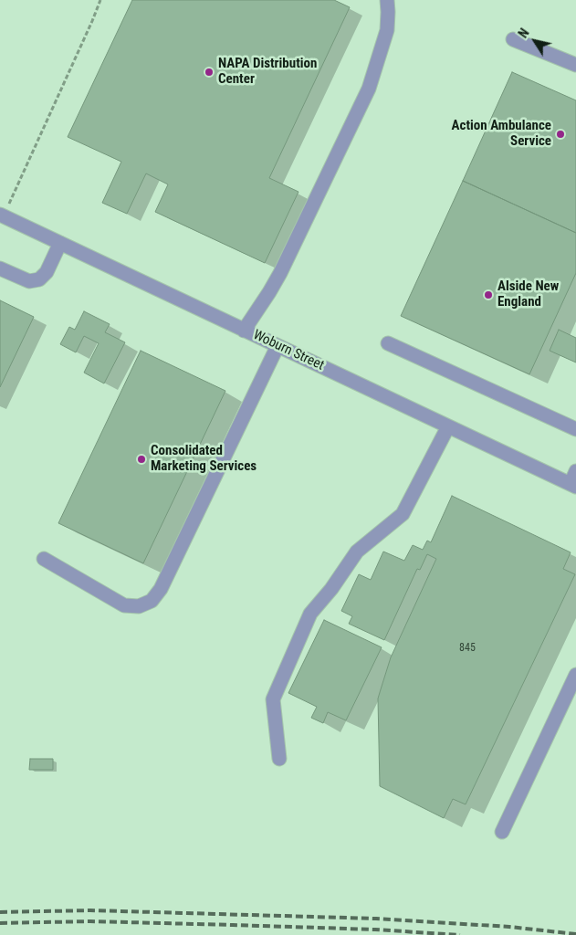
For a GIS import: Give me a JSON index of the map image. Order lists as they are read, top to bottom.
{
  "streets": {
    "street": ["Woburn Street"]
  },
  "places": [
    "NAPA Distribution Center",
    "Action Ambulance Service",
    "Alside New England",
    "Consolidated Marketing Services"
  ],
  "house_numbers": ["845"],
  "north": "top left"
}
